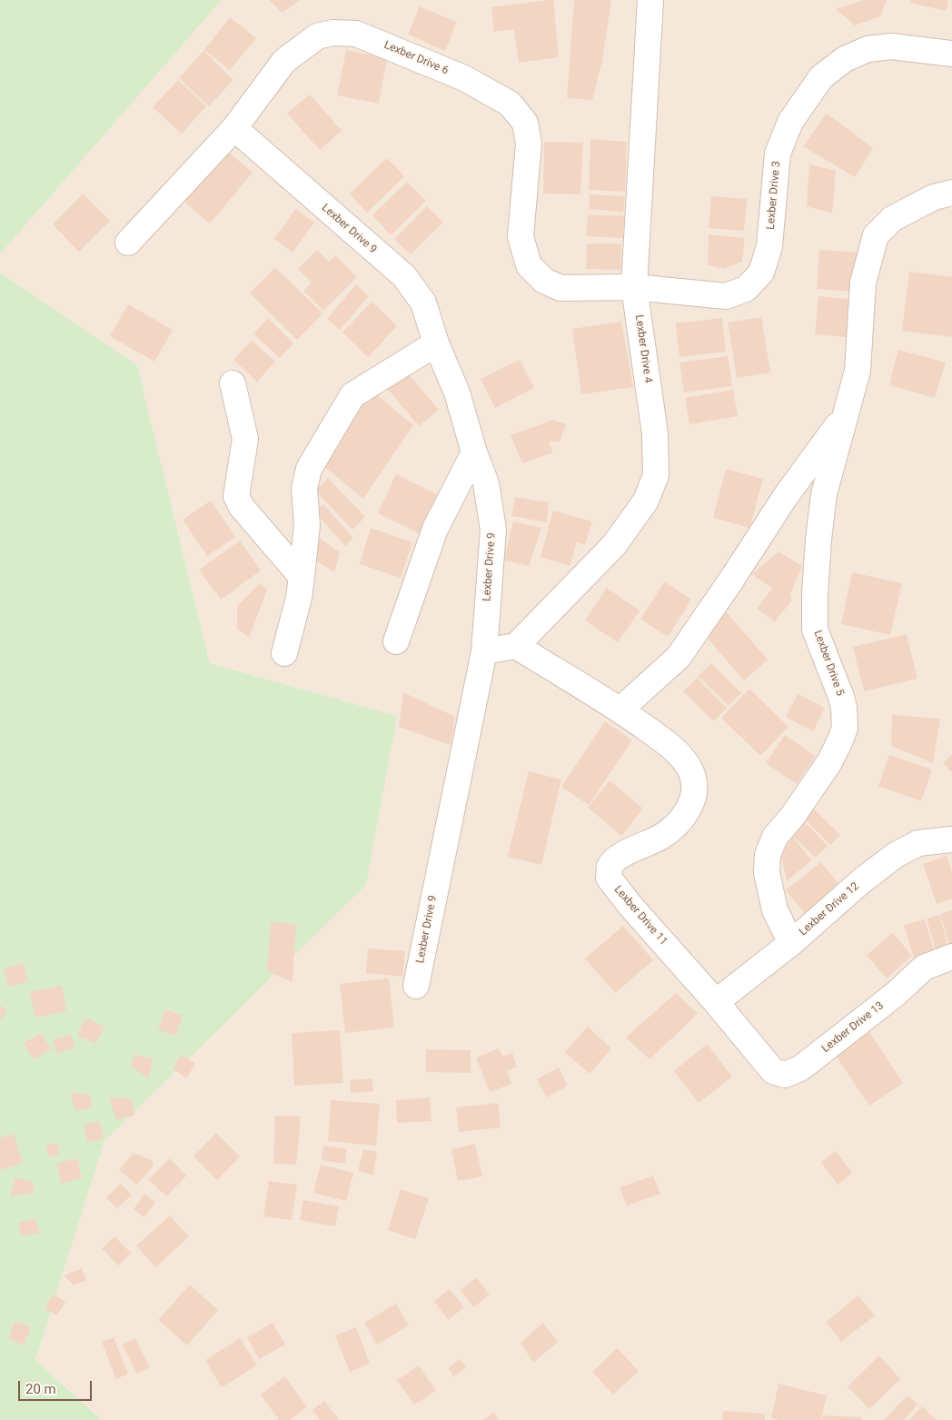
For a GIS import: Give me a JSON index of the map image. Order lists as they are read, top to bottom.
{
  "streets": {
    "street": [
      "Lexber Drive 6",
      "Lexber Drive 3",
      "Lexber Drive 9",
      "Lexber Drive 4",
      "Lexber Drive 5",
      "Lexber Drive 12",
      "Lexber Drive 11",
      "Lexber Drive 13"
    ]
  },
  "crossings": [
    ["Lexber Drive 6", "Lexber Drive 3"],
    ["Lexber Drive 6", "Lexber Drive 9"],
    ["Lexber Drive 6", "Lexber Drive 4"],
    ["Lexber Drive 3", "Lexber Drive 4"],
    ["Lexber Drive 4", "Lexber Drive 11"],
    ["Lexber Drive 5", "Lexber Drive 12"],
    ["Lexber Drive 5", "Lexber Drive 11"],
    ["Lexber Drive 12", "Lexber Drive 11"],
    ["Lexber Drive 11", "Lexber Drive 13"]
  ],
  "scale_bar": "20 m"
}
